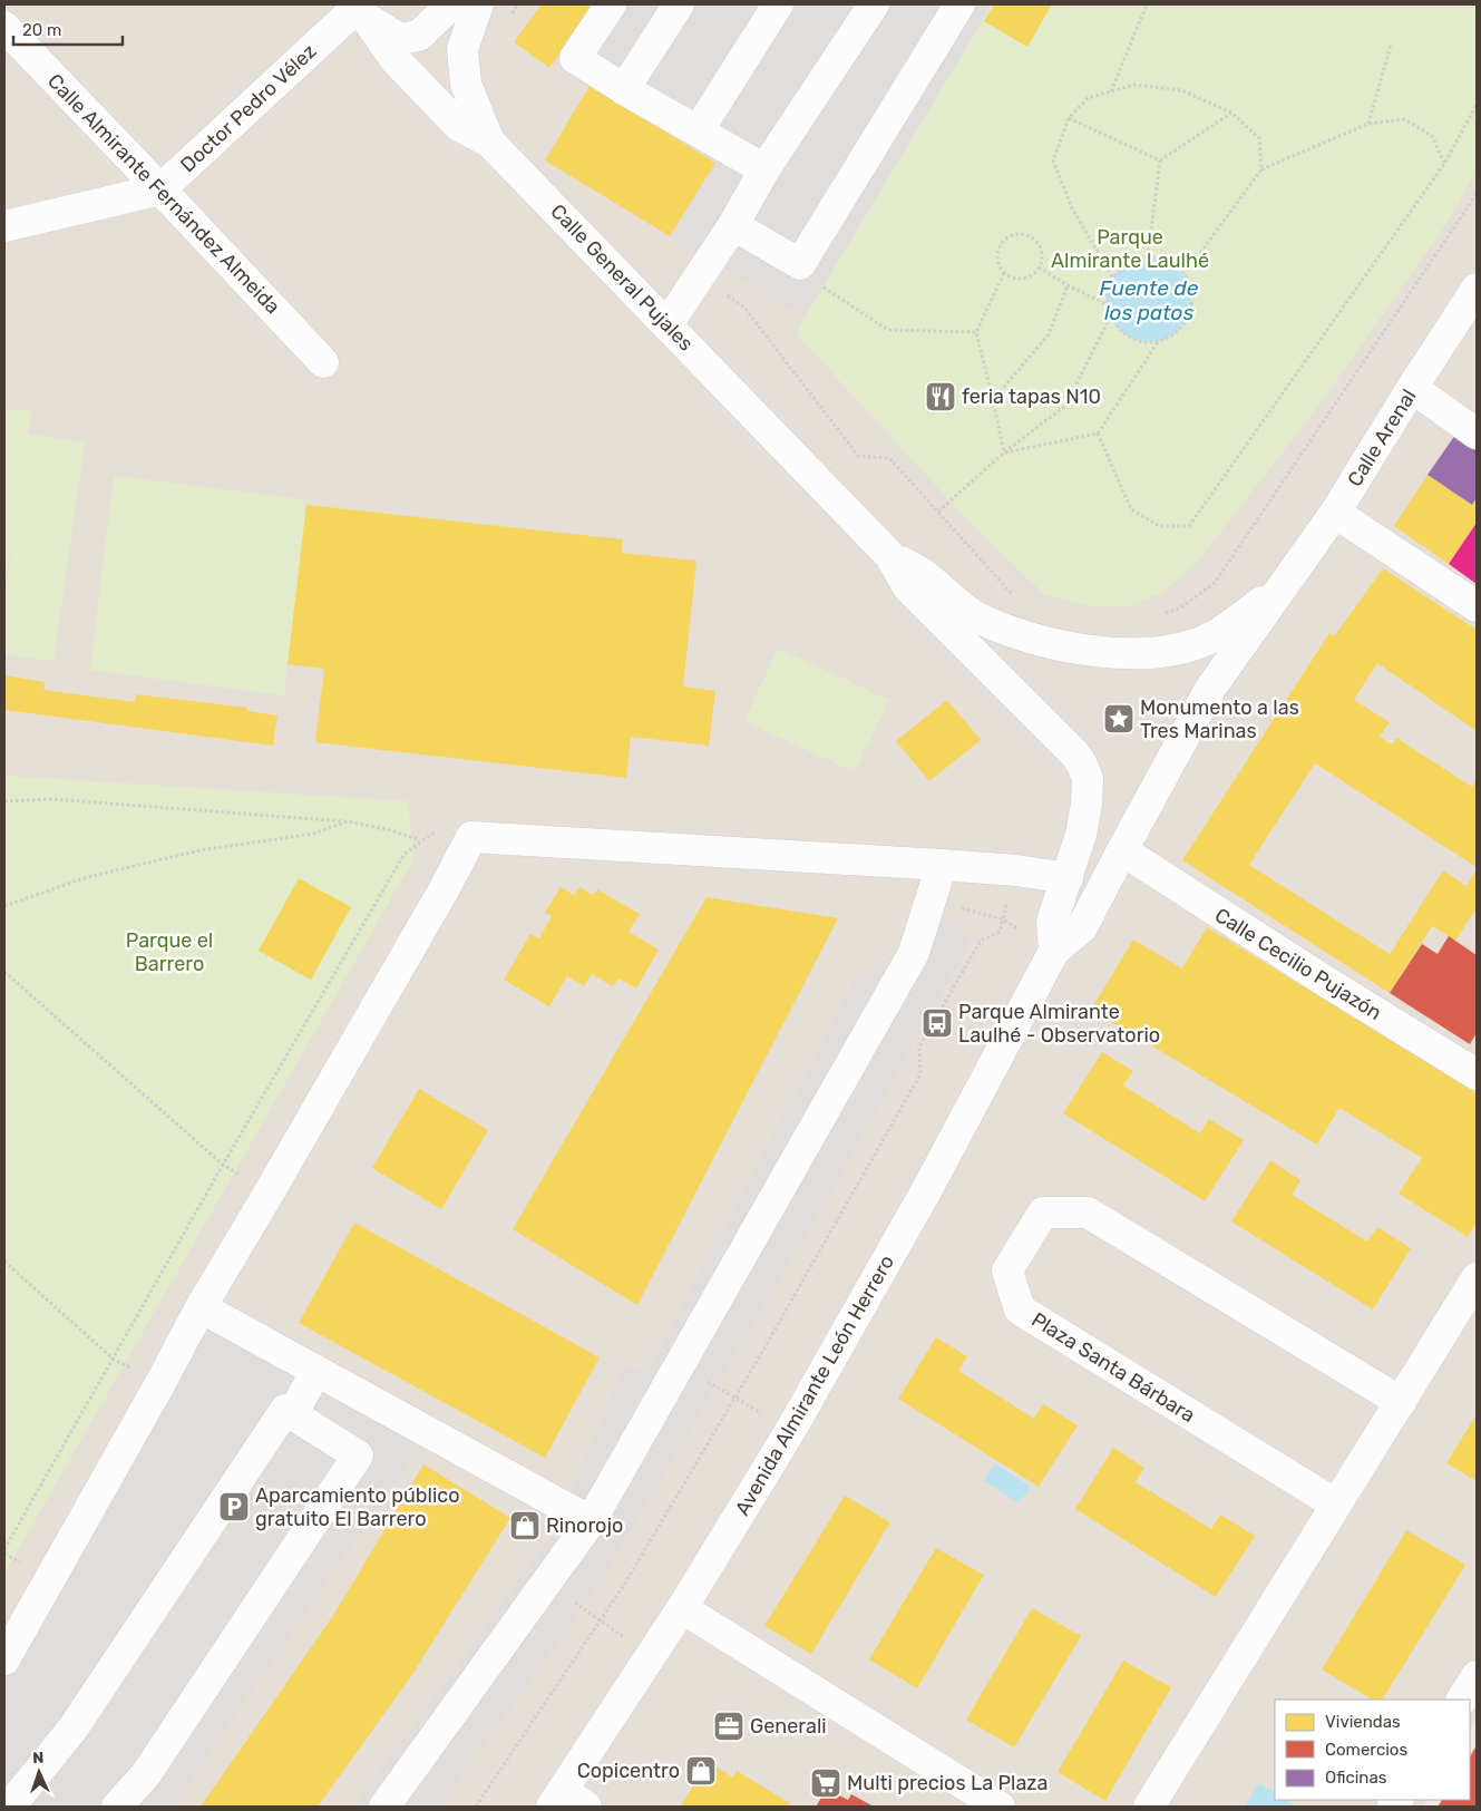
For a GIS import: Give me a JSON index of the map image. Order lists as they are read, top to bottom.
{
  "streets": {
    "street": [
      "Doctor Pedro Vélez",
      "Calle Almirante Fernández Almeida",
      "Calle General Pujales",
      "Calle Arenal",
      "Calle Cecilio Pujazón",
      "Plaza Santa Bárbara",
      "Avenida Almirante León Herrero"
    ]
  },
  "crossings": [
    ["Doctor Pedro Vélez", "Calle Almirante Fernández Almeida"],
    ["Doctor Pedro Vélez", "Calle General Pujales"],
    ["Calle Arenal", "Avenida Almirante León Herrero"],
    ["Calle Cecilio Pujazón", "Avenida Almirante León Herrero"]
  ],
  "water": ["Fuente de los patos"],
  "parks": ["Parque Almirante Laulhé", "Parque el Barrero"],
  "places": {
    "restaurant": ["feria tapas N10"],
    "place": ["Monumento a las Tres Marinas"],
    "bus stop": ["Parque Almirante Laulhé - Observatorio"],
    "parking": ["Aparcamiento público gratuito El Barrero"],
    "shop": ["Rinorojo", "Copicentro"],
    "office": ["Generali"],
    "supermarket": ["Multi precios La Plaza"]
  },
  "legend": ["Viviendas", "Comercios", "Oficinas"],
  "scale_bar": "20 m",
  "north": "top"
}
